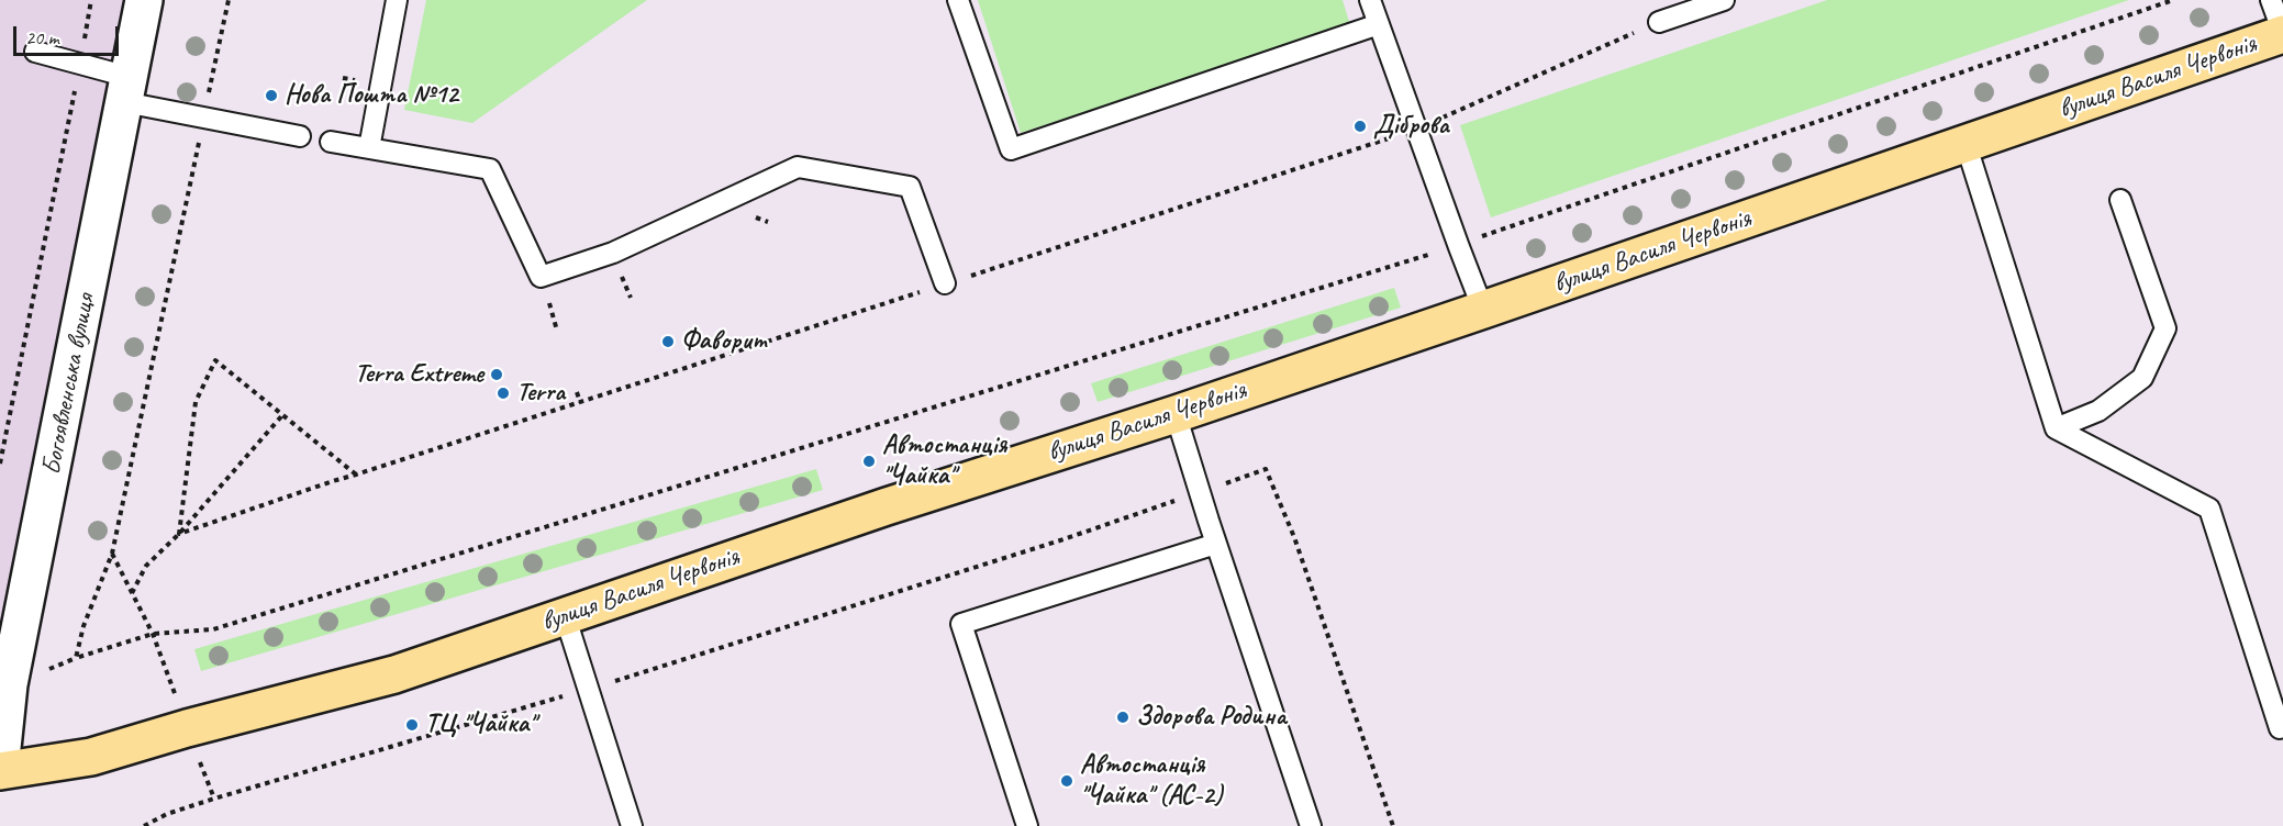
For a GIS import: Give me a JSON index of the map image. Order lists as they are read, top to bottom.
{
  "streets": {
    "main road": ["вулиця Василя Червонія"],
    "street": ["Богоявленська вулиця"]
  },
  "crossings": [
    ["вулиця Василя Червонія", "Богоявленська вулиця"]
  ],
  "places": [
    "Нова Пошта №12",
    "Діброва",
    "Фаворит",
    "Terra Extreme",
    "Terra",
    "Автостанція \"Чайка\"",
    "Здорова Родина",
    "ТЦ \"Чайка\"",
    "Автостанція \"Чайка\" (АС-2)"
  ],
  "scale_bar": "20 m"
}
